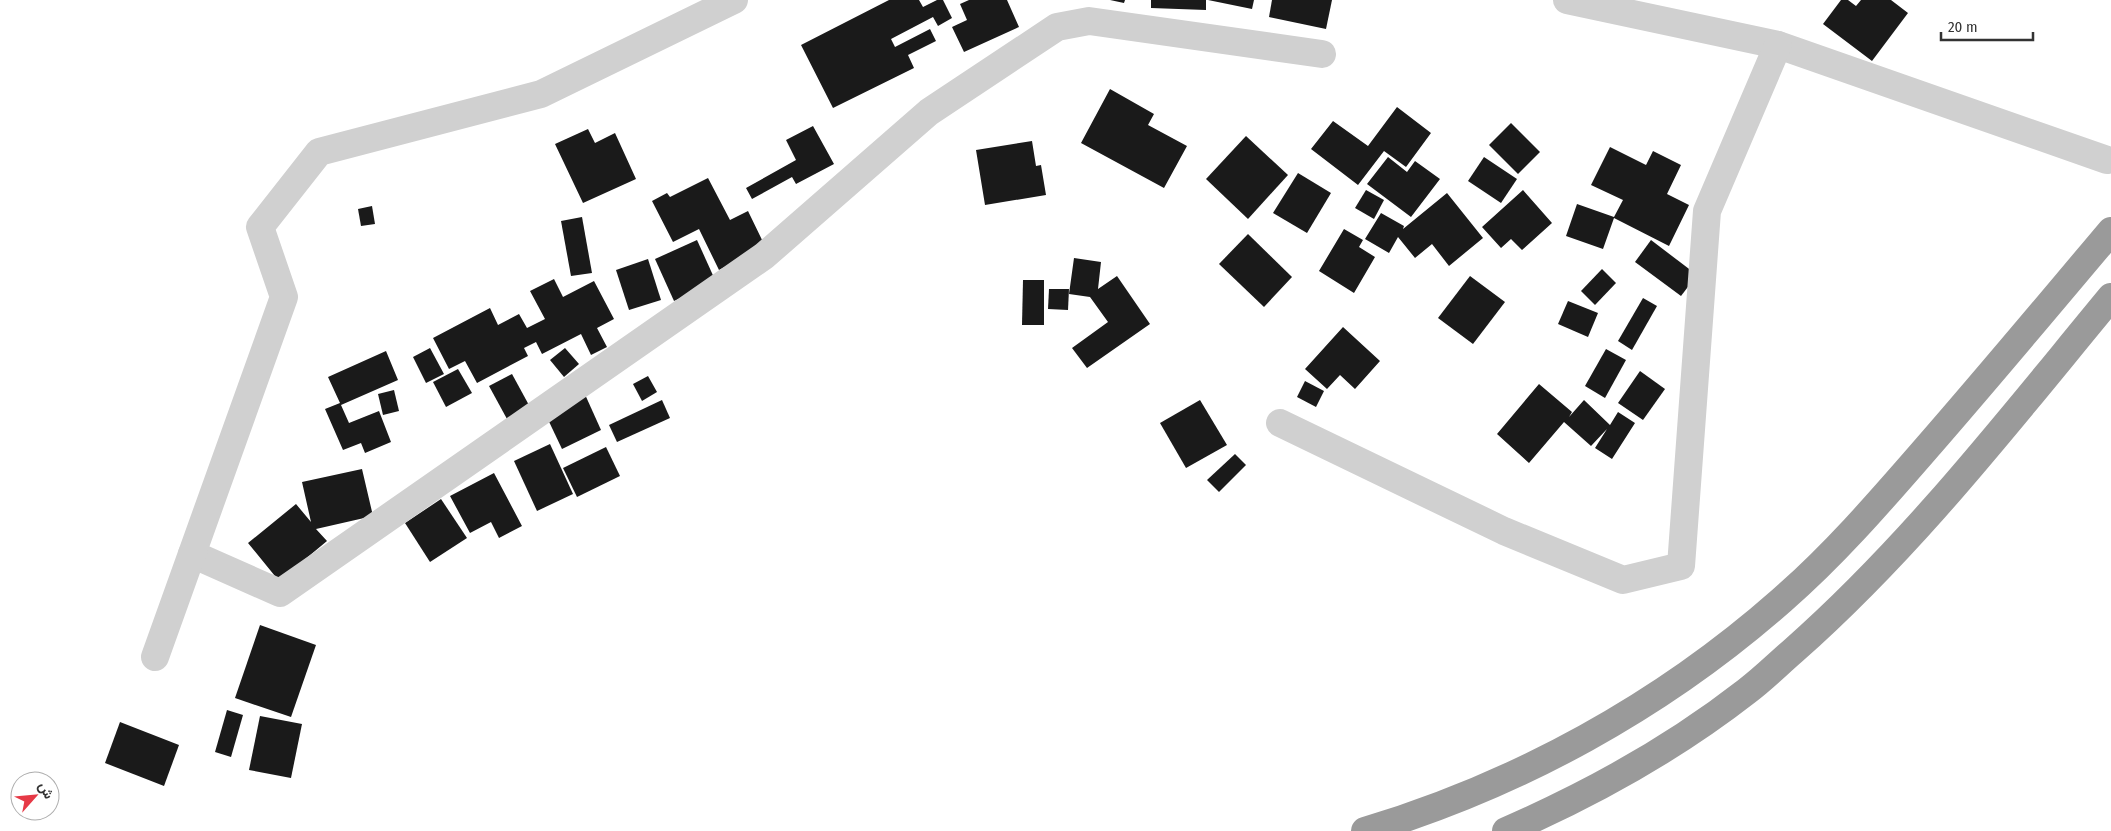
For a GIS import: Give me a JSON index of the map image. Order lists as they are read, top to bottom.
{
  "scale_bar": "20 m",
  "north": "top right"
}
